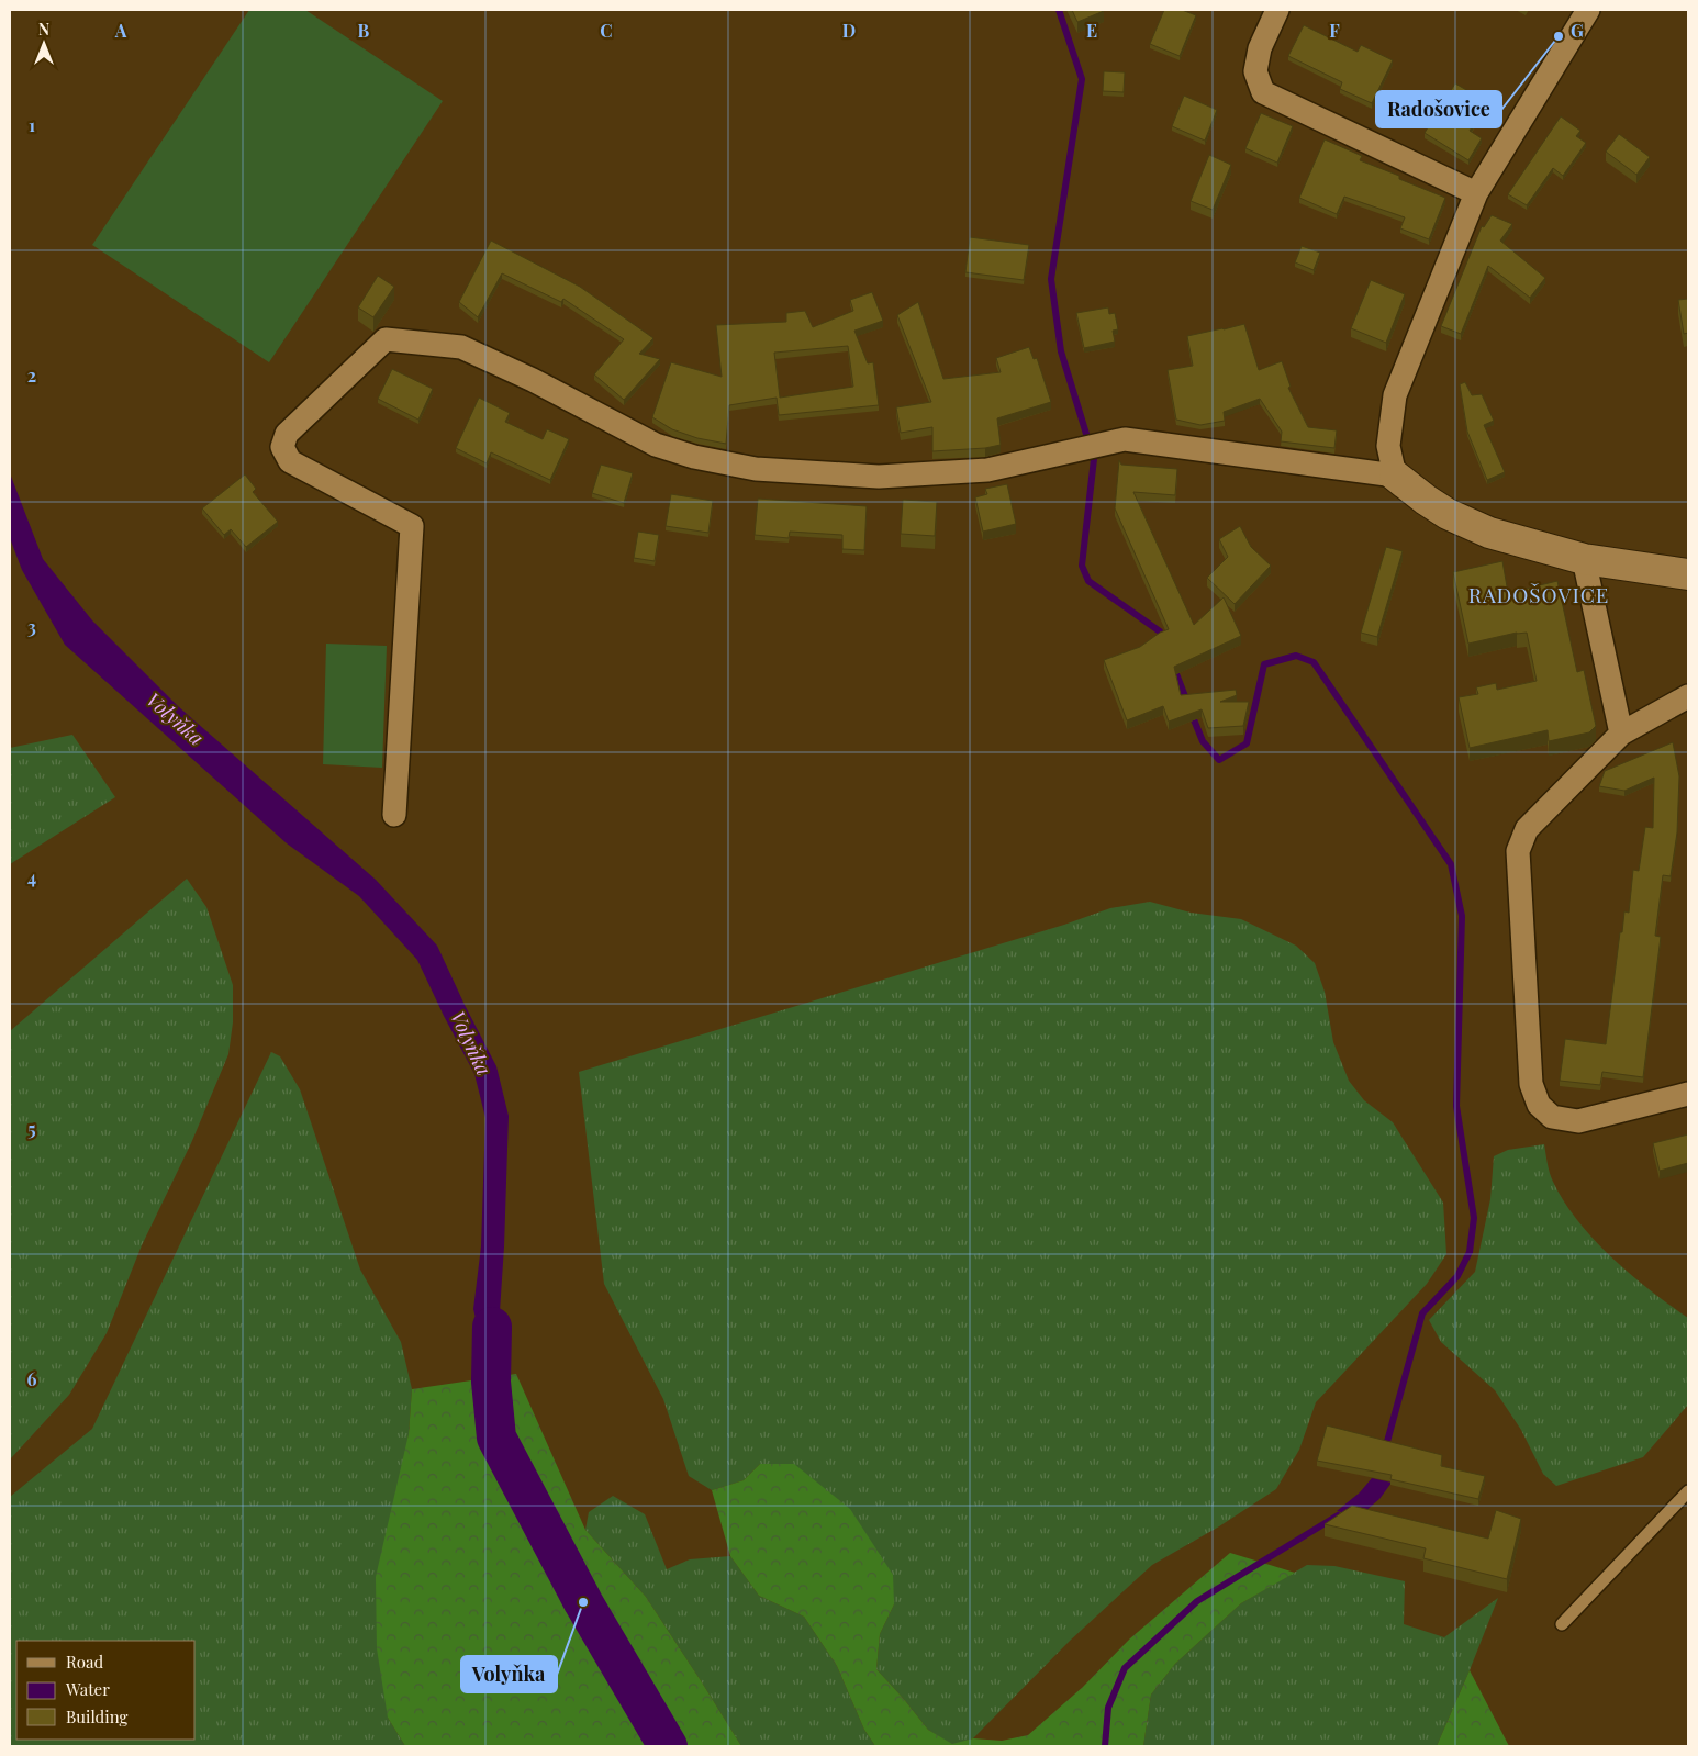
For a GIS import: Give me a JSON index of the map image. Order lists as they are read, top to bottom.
{
  "districts": ["RADOŠOVICE"],
  "water": ["Volyňka"],
  "places": ["Radošovice", "Volyňka"],
  "legend": ["Road", "Water", "Building"],
  "north": "top",
  "grid": {
    "columns": [
      "A",
      "B",
      "C",
      "D",
      "E",
      "F",
      "G"
    ],
    "rows": [
      "1",
      "2",
      "3",
      "4",
      "5",
      "6"
    ]
  }
}
